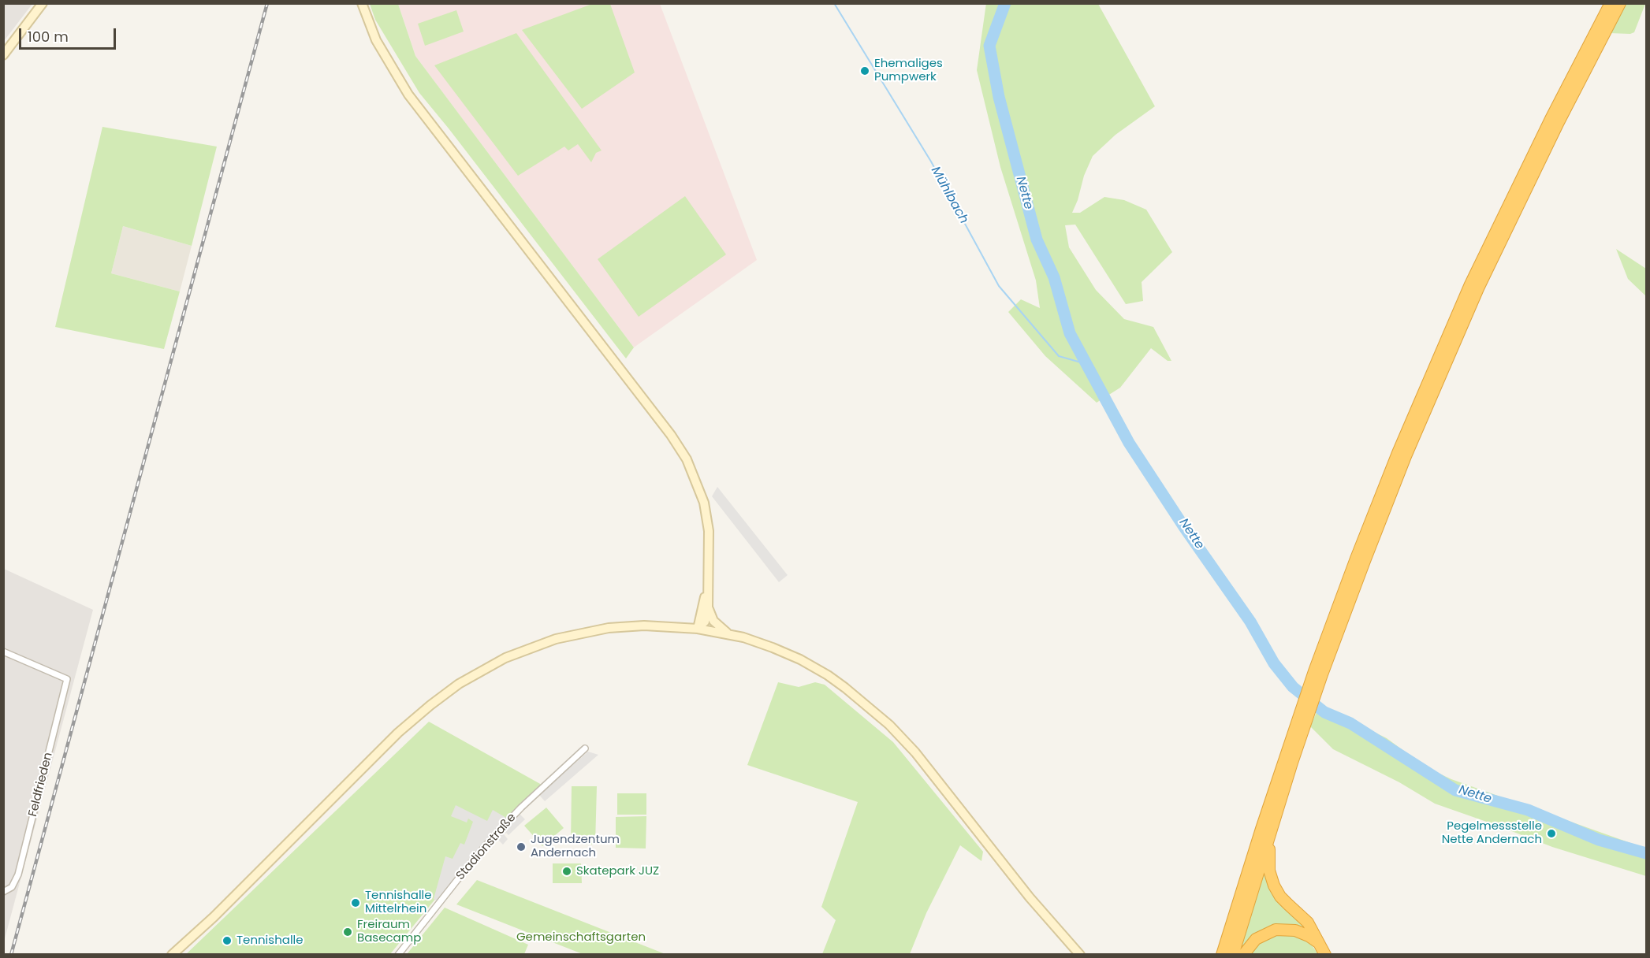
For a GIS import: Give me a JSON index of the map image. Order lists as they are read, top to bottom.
{
  "streets": {
    "street": ["Feldfrieden", "Stadionstraße"]
  },
  "water": ["Nette", "Mühlbach"],
  "parks": ["Gemeinschaftsgarten"],
  "places": [
    "Ehemaliges Pumpwerk",
    "Pegelmessstelle Nette Andernach",
    "Jugendzentum Andernach",
    "Skatepark JUZ",
    "Tennishalle Mittelrhein",
    "Freiraum Basecamp",
    "Tennishalle"
  ],
  "scale_bar": "100 m"
}
